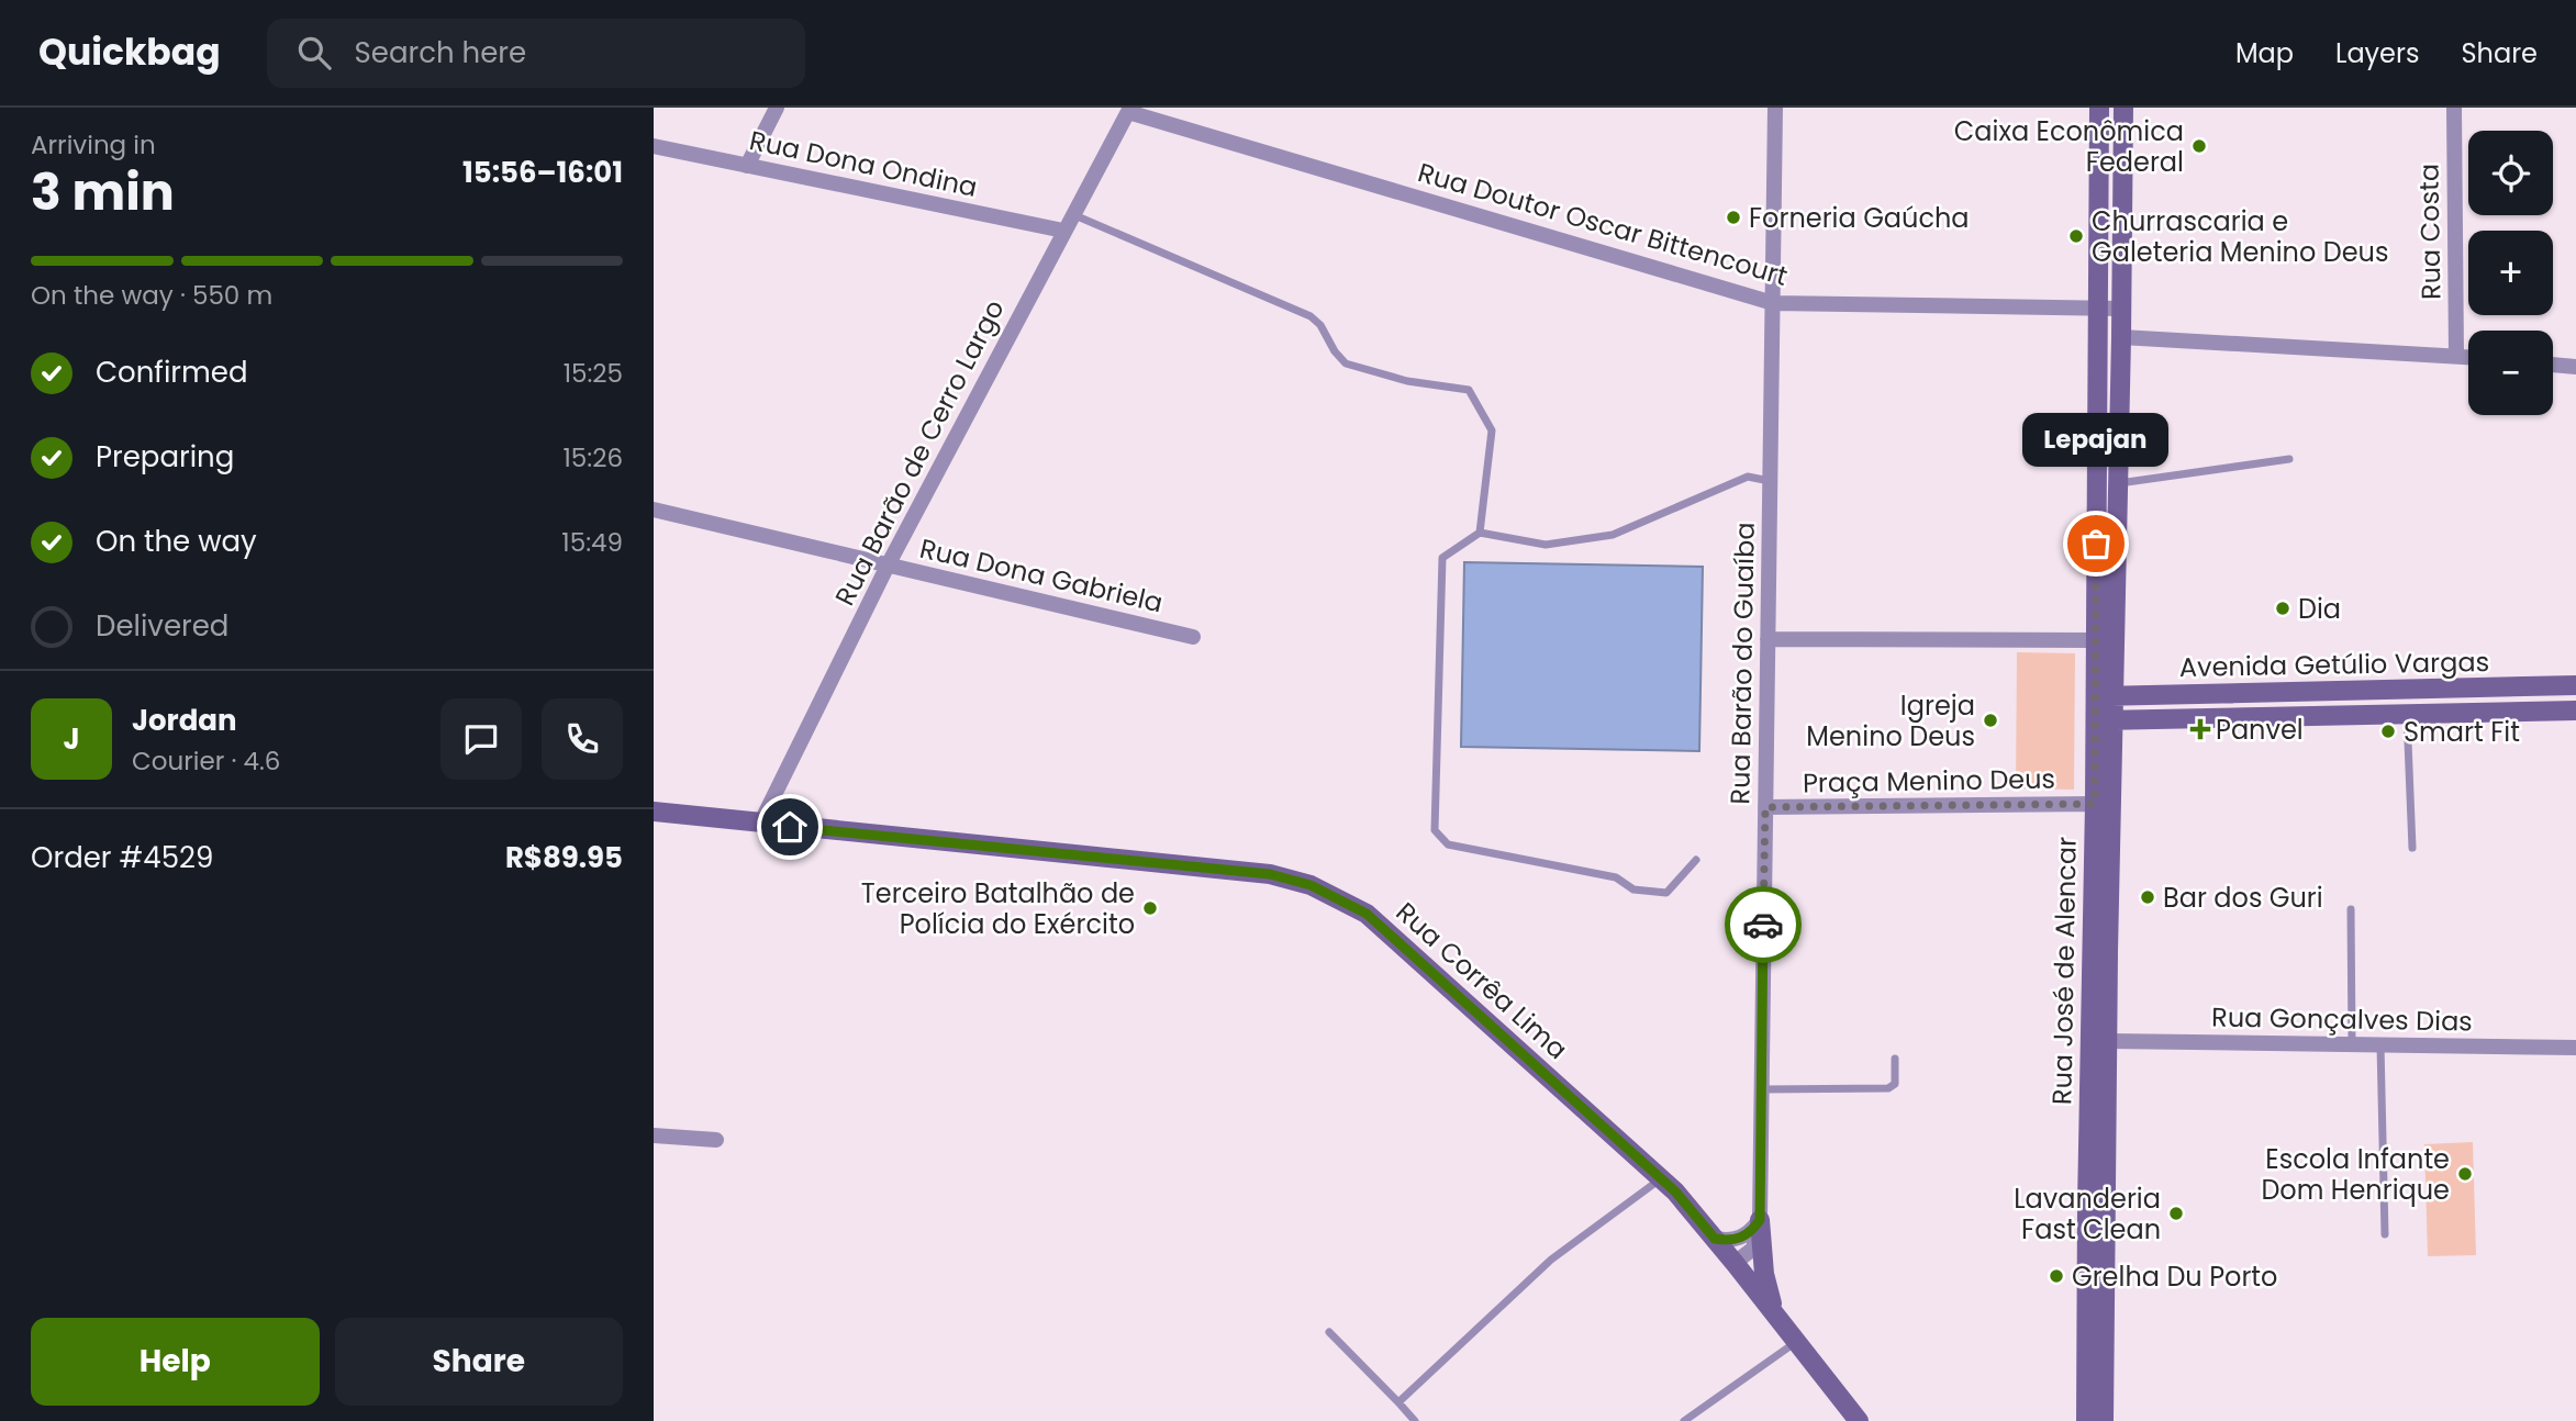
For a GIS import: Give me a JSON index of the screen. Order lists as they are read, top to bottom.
{
  "streets": {
    "main road": ["Avenida Getúlio Vargas", "Rua José de Alencar", "Rua Corrêa Lima"],
    "street": [
      "Rua Dona Ondina",
      "Rua Doutor Oscar Bittencourt",
      "Rua Costa",
      "Rua Barão de Cerro Largo",
      "Rua Dona Gabriela",
      "Rua Barão do Guaíba",
      "Praça Menino Deus",
      "Rua Gonçalves Dias"
    ]
  },
  "crossings": [
    ["Rua Dona Ondina", "Rua Barão de Cerro Largo"],
    ["Rua Doutor Oscar Bittencourt", "Rua Barão de Cerro Largo"],
    ["Rua Doutor Oscar Bittencourt", "Rua Barão do Guaíba"],
    ["Rua Doutor Oscar Bittencourt", "Rua José de Alencar"],
    ["Rua Barão de Cerro Largo", "Rua Dona Gabriela"],
    ["Rua Barão de Cerro Largo", "Rua Corrêa Lima"],
    ["Rua Barão do Guaíba", "Praça Menino Deus"],
    ["Rua Barão do Guaíba", "Rua Corrêa Lima"],
    ["Avenida Getúlio Vargas", "Rua José de Alencar"],
    ["Praça Menino Deus", "Rua José de Alencar"],
    ["Rua José de Alencar", "Rua Gonçalves Dias"]
  ],
  "places": {
    "other": [
      "Caixa Econômica Federal",
      "Forneria Gaúcha",
      "Churrascaria e Galeteria Menino Deus",
      "Lepajan",
      "Dia",
      "Igreja Menino Deus",
      "Smart Fit",
      "Bar dos Guri",
      "Terceiro Batalhão de Polícia do Exército",
      "Escola Infante Dom Henrique",
      "Lavanderia Fast Clean",
      "Grelha Du Porto"
    ],
    "health": ["Panvel"]
  },
  "page": {
    "header": "Quickbag",
    "search": "Search here",
    "nav": ["Map", "Layers", "Share"],
    "heading": ["3 min", "Arriving in", "15:56–16:01"],
    "panel": [
      "Jordan",
      "Courier · 4.6",
      "Order #4529",
      "R$89.95"
    ],
    "map_buttons": ["+", "−"],
    "bar": "On the way · 550 m",
    "list": [
      ["Confirmed", "15:25"],
      ["Preparing", "15:26"],
      ["On the way", "15:49"],
      "Delivered"
    ],
    "bubble": "Lepajan",
    "round": "J",
    "buttons": ["Help", "Share"]
  }
}
